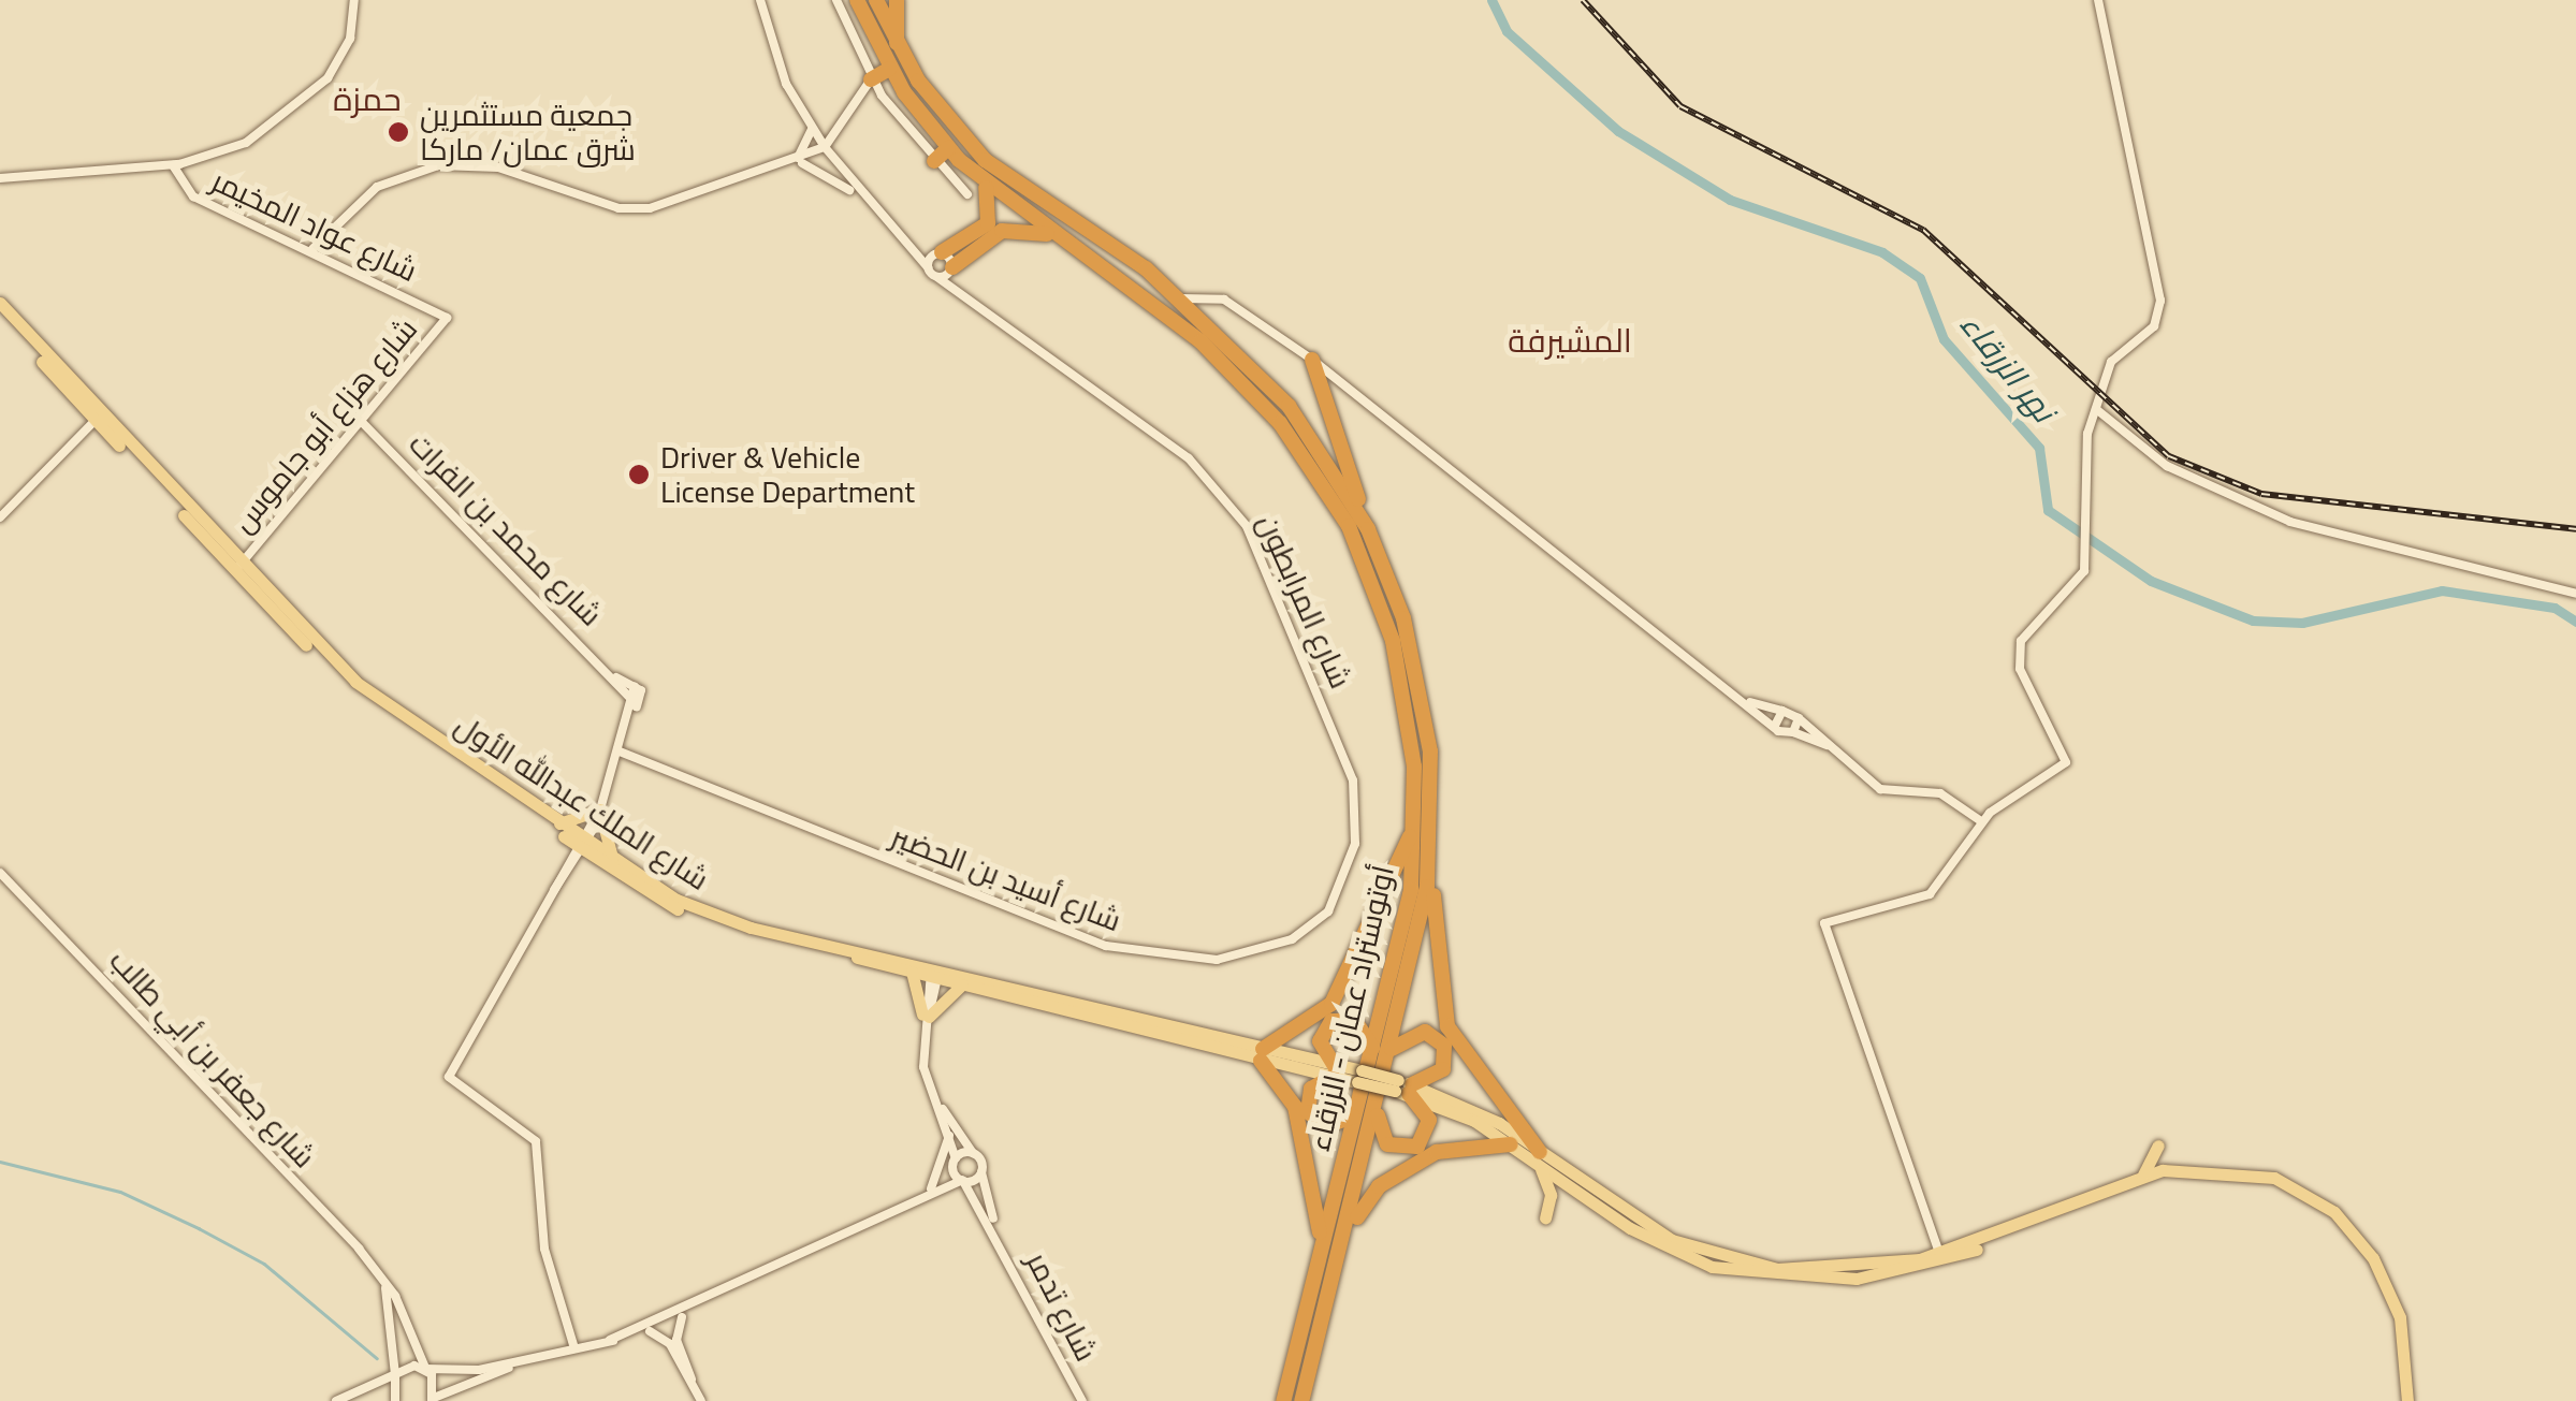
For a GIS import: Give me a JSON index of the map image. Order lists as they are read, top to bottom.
{
  "streets": {
    "highway": ["أوتوستراد عمان - الزرقاء"],
    "main road": ["شارع الملك عبدالله الأول"],
    "street": [
      "شارع عواد المخيمر",
      "شارع هزاع أبو جاموس",
      "شارع محمد بن الفرات",
      "شارع المرابطون",
      "شارع أسيد بن الحضير",
      "شارع جعفر بن أبي طالب",
      "شارع تدمر"
    ]
  },
  "crossings": [
    ["شارع عواد المخيمر", "شارع هزاع أبو جاموس"],
    ["شارع هزاع أبو جاموس", "شارع محمد بن الفرات"],
    ["شارع هزاع أبو جاموس", "شارع الملك عبدالله الأول"],
    ["شارع المرابطون", "شارع أسيد بن الحضير"]
  ],
  "districts": ["حمزة", "المشيرفة"],
  "water": ["نهر الزرقاء"],
  "places": ["جمعية مستثمرين شرق عمان/ ماركا", "Driver & Vehicle License Department"]
}
